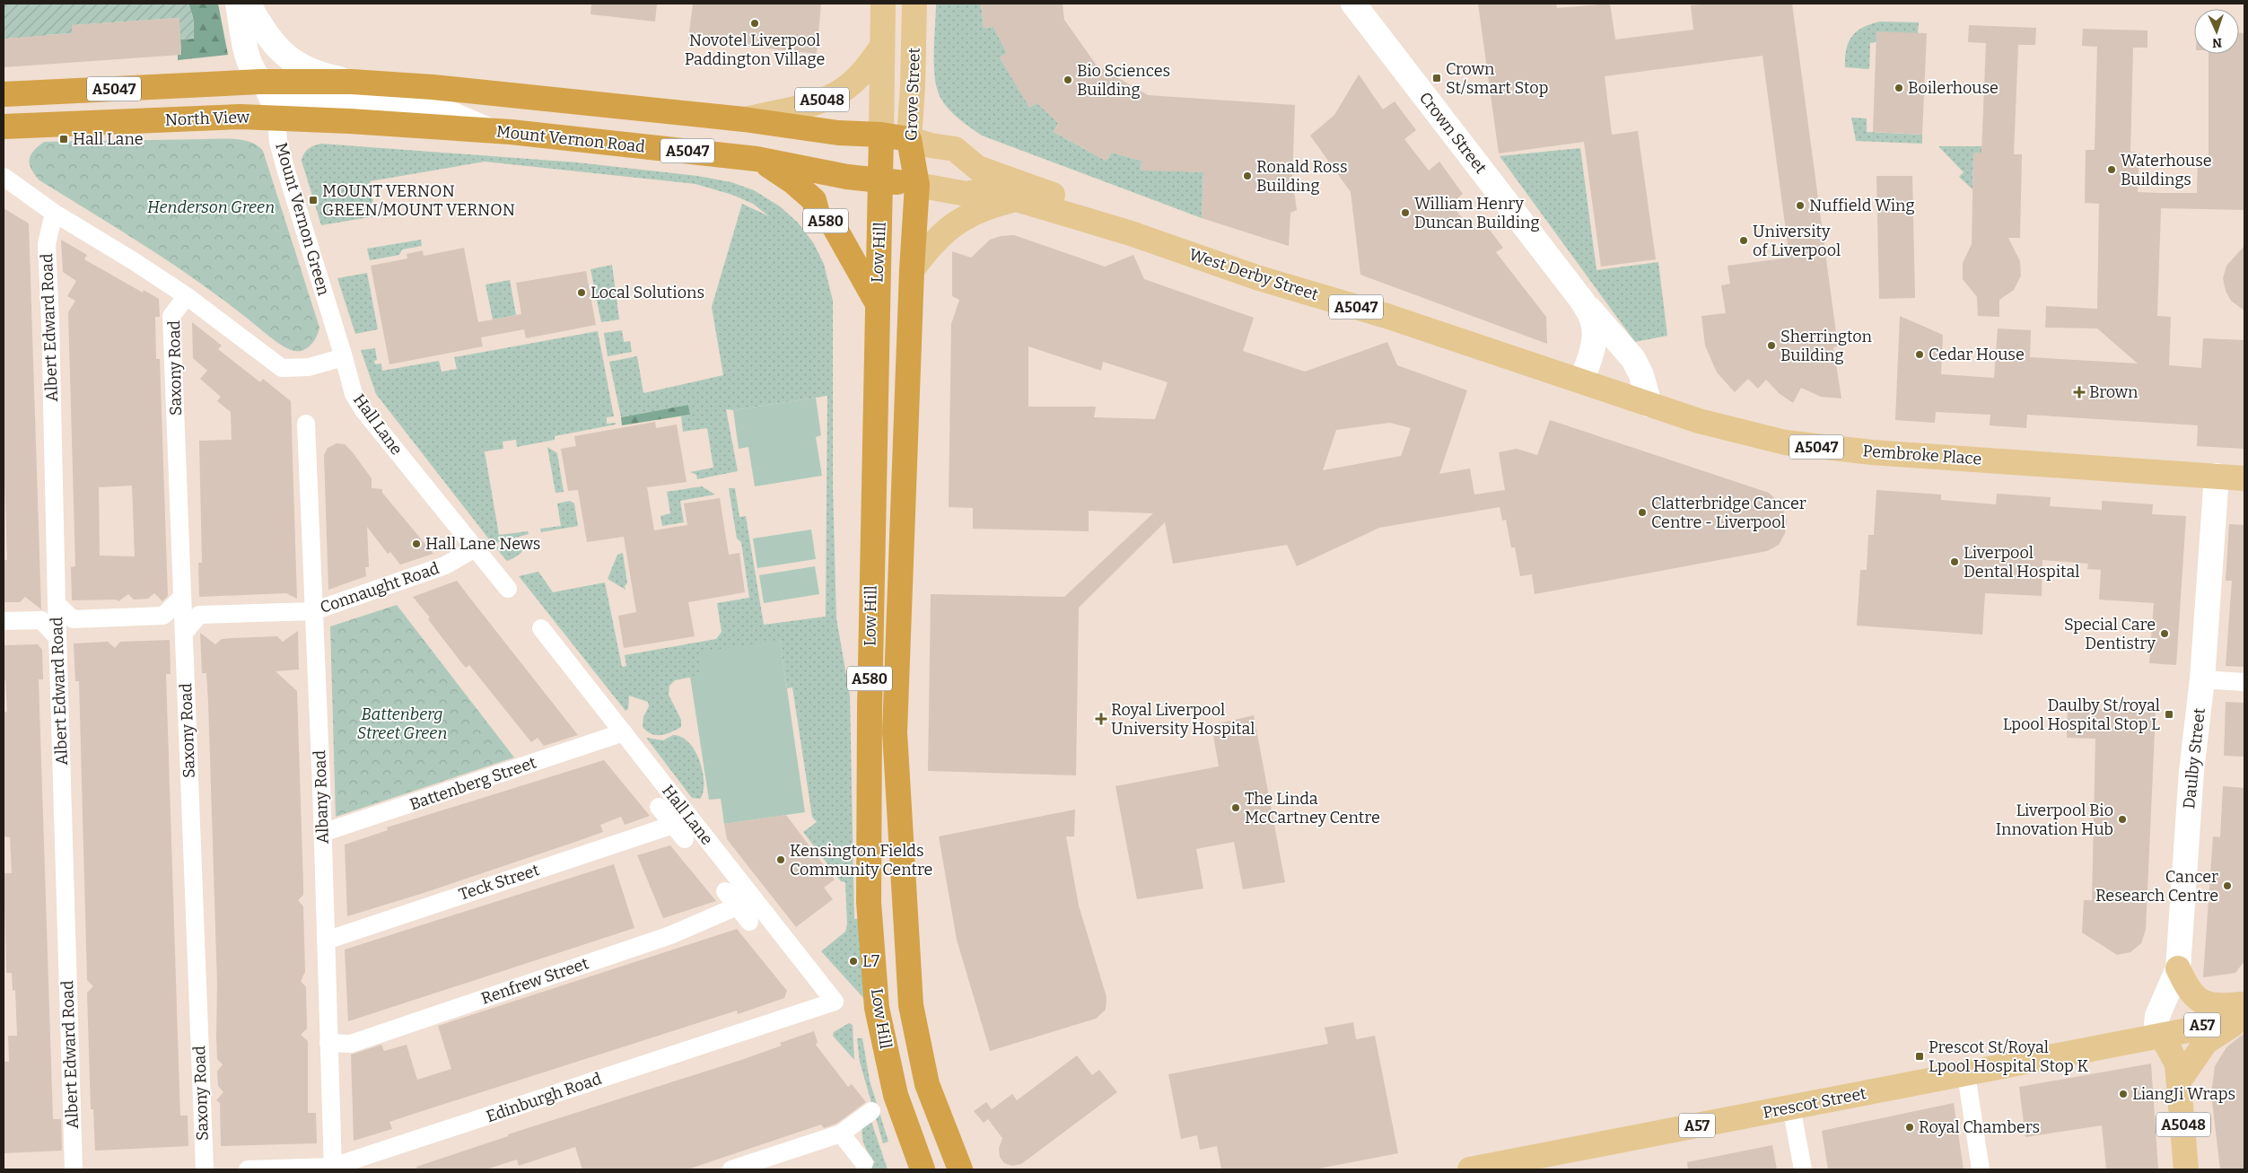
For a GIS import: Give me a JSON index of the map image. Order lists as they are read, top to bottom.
{
  "streets": {
    "highway": [
      "A5047",
      "Grove Street",
      "North View",
      "Mount Vernon Road",
      "A580",
      "Low Hill",
      "West Derby Street"
    ],
    "main road": [
      "A5048",
      "Pembroke Place",
      "A57",
      "Prescot Street"
    ],
    "street": [
      "Crown Street",
      "Mount Vernon Green",
      "Albert Edward Road",
      "Saxony Road",
      "Hall Lane",
      "Connaught Road",
      "Daulby Street",
      "Battenberg Street",
      "Albany Road",
      "Teck Street",
      "Renfrew Street",
      "Edinburgh Road"
    ]
  },
  "crossings": [
    ["A5047", "Grove Street"],
    ["A5047", "A5048"],
    ["A5047", "Mount Vernon Green"],
    ["A5047", "Low Hill"],
    ["A5047", "West Derby Street"],
    ["Grove Street", "A5048"],
    ["Grove Street", "Mount Vernon Road"],
    ["Grove Street", "Low Hill"],
    ["Grove Street", "West Derby Street"],
    ["A5048", "Daulby Street"],
    ["A5048", "A57"],
    ["A5048", "Prescot Street"],
    ["North View", "Mount Vernon Road"],
    ["North View", "Mount Vernon Green"],
    ["Crown Street", "West Derby Street"],
    ["Crown Street", "Pembroke Place"],
    ["Mount Vernon Road", "Mount Vernon Green"],
    ["Mount Vernon Road", "A580"],
    ["Mount Vernon Road", "Low Hill"],
    ["Mount Vernon Road", "West Derby Street"],
    ["Mount Vernon Green", "Hall Lane"],
    ["A580", "Low Hill"],
    ["Low Hill", "West Derby Street"],
    ["West Derby Street", "Pembroke Place"],
    ["Saxony Road", "Connaught Road"],
    ["Hall Lane", "Connaught Road"],
    ["Hall Lane", "Battenberg Street"],
    ["Hall Lane", "Teck Street"],
    ["Hall Lane", "Renfrew Street"],
    ["Hall Lane", "Edinburgh Road"],
    ["Pembroke Place", "Daulby Street"],
    ["Connaught Road", "Albany Road"],
    ["Daulby Street", "A57"],
    ["Daulby Street", "Prescot Street"],
    ["Battenberg Street", "Albany Road"],
    ["Albany Road", "Teck Street"],
    ["Albany Road", "Renfrew Street"],
    ["Albany Road", "Edinburgh Road"],
    ["A57", "Prescot Street"]
  ],
  "parks": ["Henderson Green", "Battenberg Street Green"],
  "places": {
    "other": [
      "Novotel Liverpool Paddington Village",
      "Bio Sciences Building",
      "Boilerhouse",
      "Waterhouse Buildings",
      "Ronald Ross Building",
      "Nuffield Wing",
      "William Henry Duncan Building",
      "University of Liverpool",
      "Local Solutions",
      "Sherrington Building",
      "Cedar House",
      "Clatterbridge Cancer Centre - Liverpool",
      "Hall Lane News",
      "Liverpool Dental Hospital",
      "Special Care Dentistry",
      "The Linda McCartney Centre",
      "Liverpool Bio Innovation Hub",
      "Kensington Fields Community Centre",
      "Cancer Research Centre",
      "L7",
      "LiangJi Wraps",
      "Royal Chambers"
    ],
    "transit": [
      "Crown St/smart Stop",
      "Hall Lane",
      "MOUNT VERNON GREEN/MOUNT VERNON",
      "Daulby St/royal Lpool Hospital Stop L",
      "Prescot St/Royal Lpool Hospital Stop K"
    ],
    "health": ["Brown", "Royal Liverpool University Hospital"]
  },
  "north": "bottom"
}
